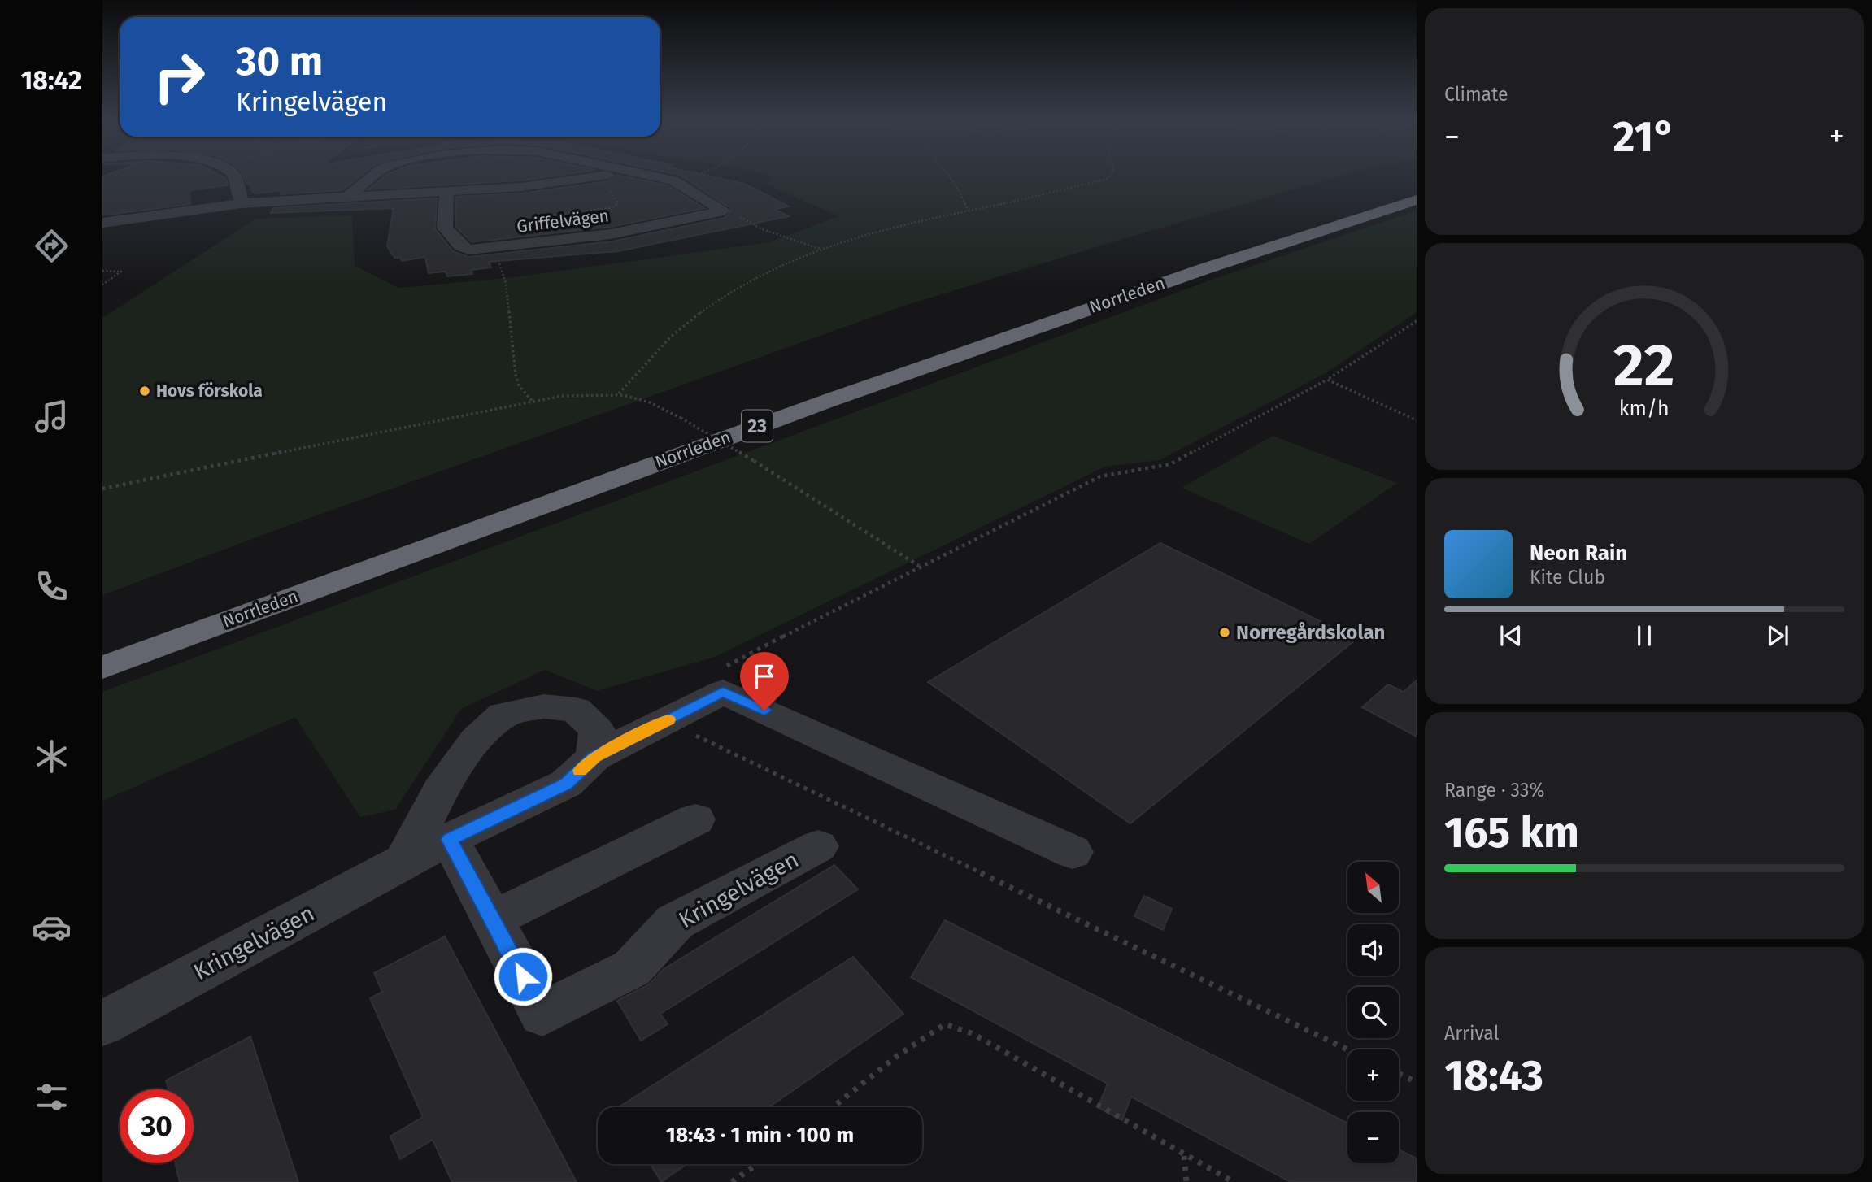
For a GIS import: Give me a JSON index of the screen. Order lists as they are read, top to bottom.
{
  "streets": {
    "highway": ["Norrleden", "23"],
    "street": ["Griffelvägen", "Kringelvägen"]
  },
  "places": ["Hovs förskola", "Norregårdskolan"],
  "north": "top left",
  "page": {
    "tabs": "18:42",
    "tile": [
      "Climate",
      ["Range · 33%", "165 km"],
      ["Arrival", "18:43"]
    ],
    "turn": ["30 m", "Kringelvägen"],
    "heat": ["−", "21°", "+"],
    "song": ["Neon Rain", "Kite Club"],
    "map_buttons": ["+", "−"],
    "limit": "30",
    "trip": "18:43 · 1 min · 100 m",
    "gauge": ["22", "km/h"]
  }
}
